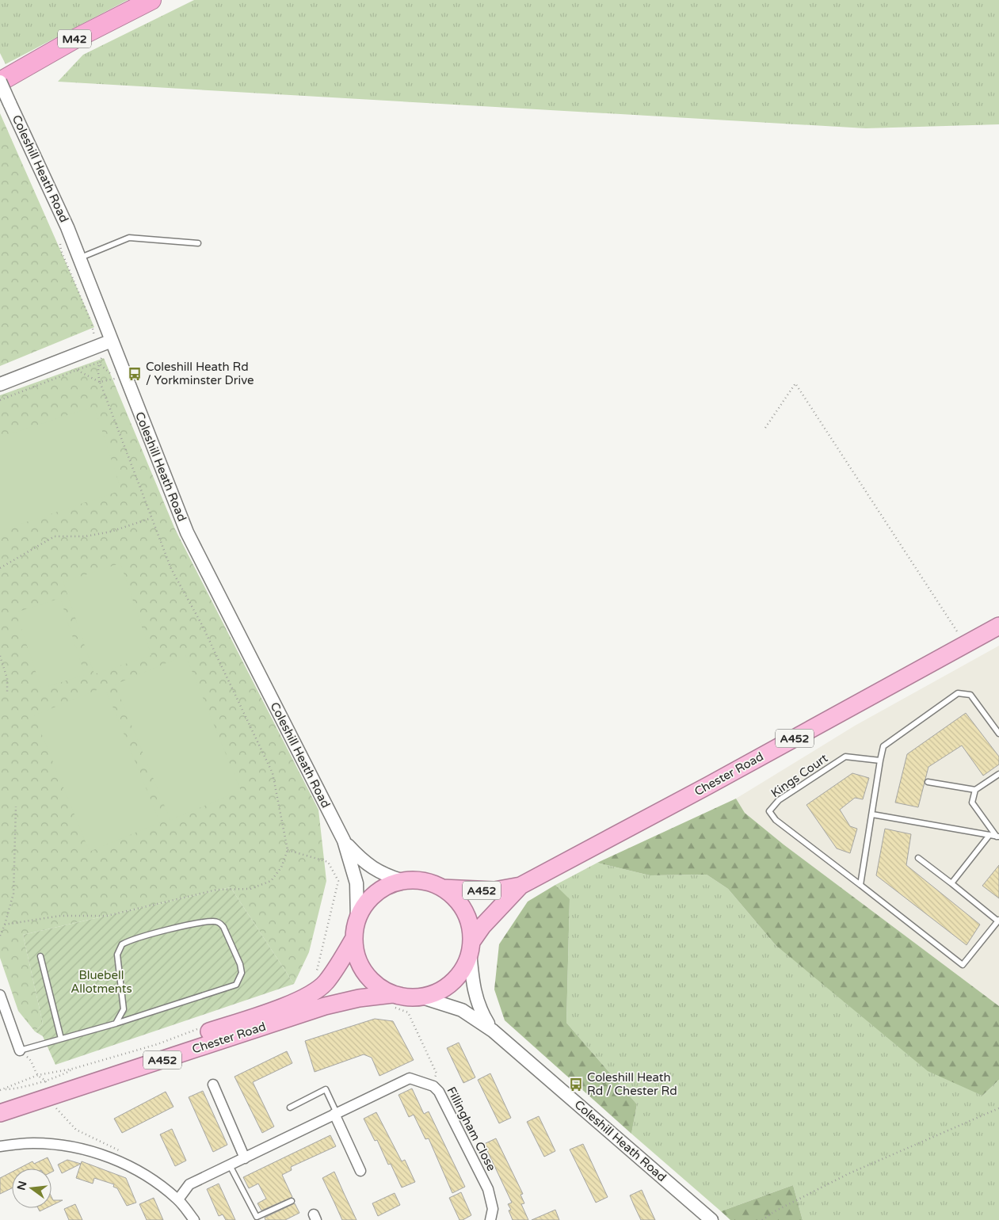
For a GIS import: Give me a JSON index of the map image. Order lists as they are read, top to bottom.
{
  "streets": {
    "highway": ["M42", "A452", "Chester Road"],
    "street": ["Coleshill Heath Road", "Fillingham Close"],
    "lane": ["Kings Court"]
  },
  "crossings": [
    ["M42", "Coleshill Heath Road"],
    ["Coleshill Heath Road", "Chester Road"]
  ],
  "parks": ["Bluebell Allotments"],
  "places": {
    "bus stop": ["Coleshill Heath Rd / Yorkminster Drive", "Coleshill Heath Rd / Chester Rd"]
  },
  "north": "left"
}
